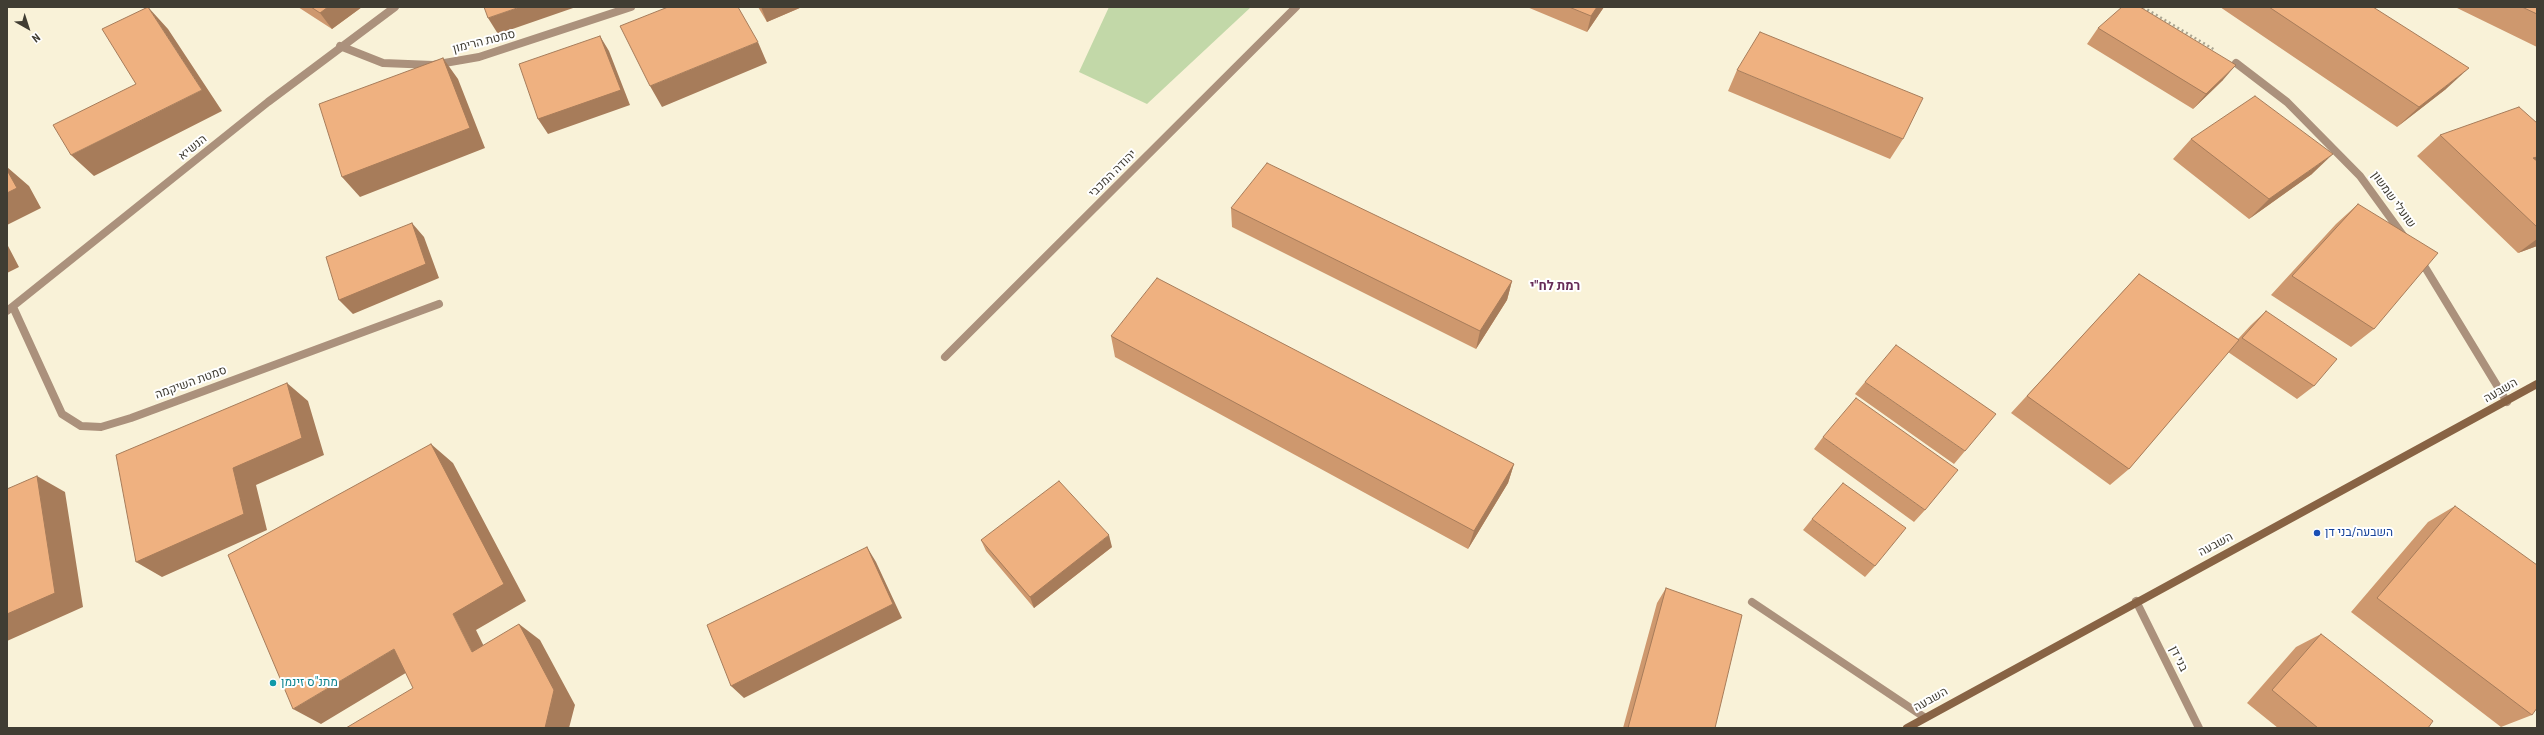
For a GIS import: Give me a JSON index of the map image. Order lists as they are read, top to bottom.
{
  "streets": {
    "main road": ["השבעה"],
    "street": [
      "סמטת הרימון",
      "הנשיא",
      "יהודה המכבי",
      "שועלי שמשון",
      "סמטת השיקמה",
      "בני דן"
    ]
  },
  "crossings": [
    ["סמטת הרימון", "הנשיא"],
    ["הנשיא", "סמטת השיקמה"],
    ["שועלי שמשון", "השבעה"],
    ["השבעה", "בני דן"]
  ],
  "districts": ["רמת לח\"י"],
  "places": ["השבעה/בני דן", "מתנ\"ס זינמן"],
  "north": "bottom right"
}
